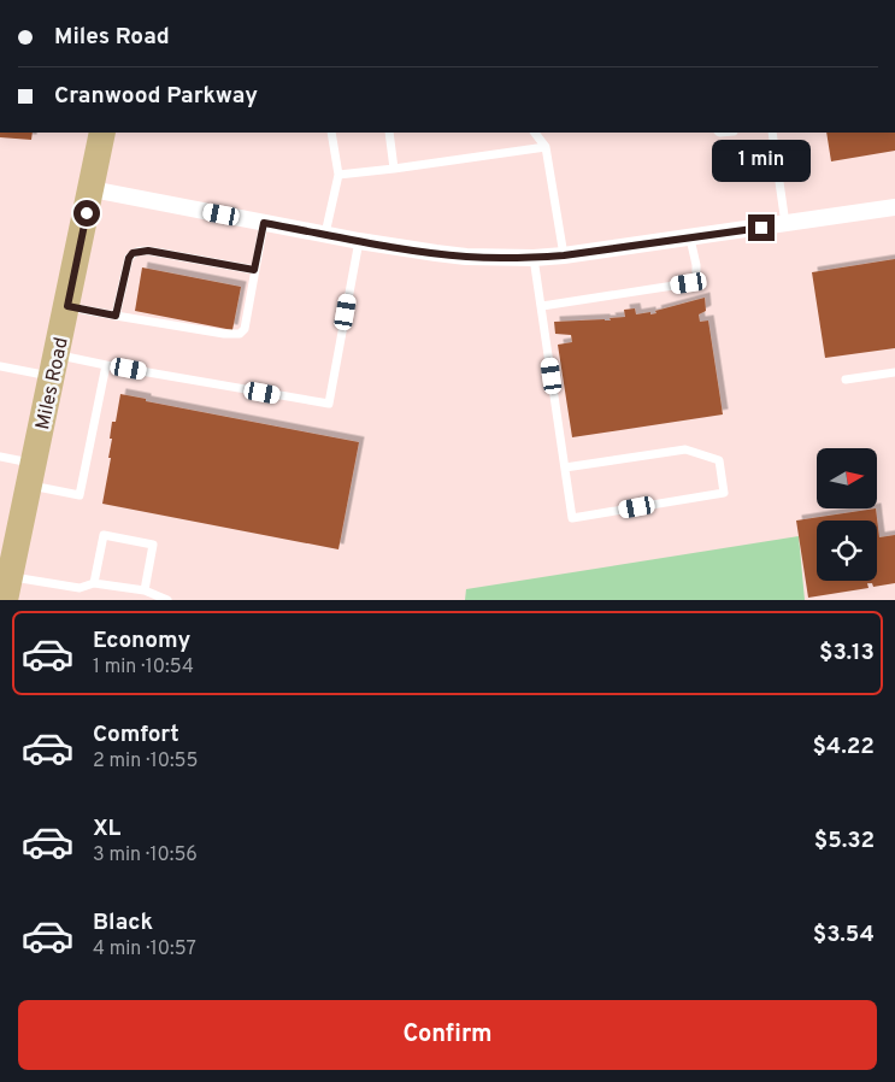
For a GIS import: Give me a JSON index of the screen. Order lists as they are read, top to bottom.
{
  "streets": {
    "main road": ["Miles Road"]
  },
  "north": "right",
  "page": {
    "banner": ["Miles Road", "Cranwood Parkway"],
    "bubble": "1 min",
    "list": [
      {
        "name": "Economy",
        "note": "1 min · 10:54",
        "value": "$3.13"
      },
      {
        "name": "Comfort",
        "note": "2 min · 10:55",
        "value": "$4.22"
      },
      {
        "name": "XL",
        "note": "3 min · 10:56",
        "value": "$5.32"
      },
      {
        "name": "Black",
        "note": "4 min · 10:57",
        "value": "$3.54"
      }
    ],
    "buttons": "Confirm"
  }
}
